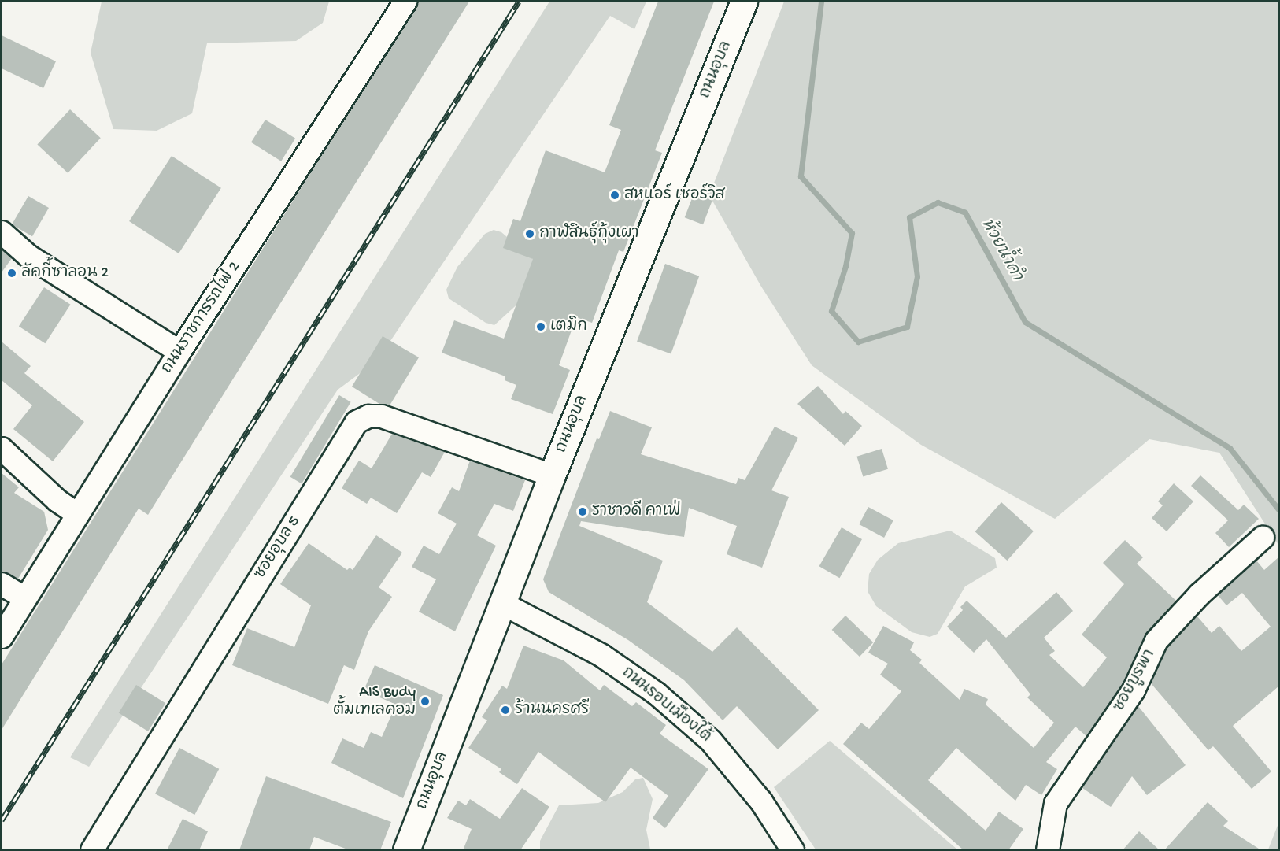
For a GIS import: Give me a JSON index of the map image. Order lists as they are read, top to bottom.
{
  "streets": {
    "main road": ["ถนนอุบล"],
    "street": [
      "ถนนราชการรถไฟ 2",
      "ซอยอุบล 5",
      "ซอยบูรพา",
      "ถนนรอบเมืองใต้"
    ]
  },
  "crossings": [
    ["ถนนอุบล", "ซอยอุบล 5"],
    ["ถนนอุบล", "ถนนรอบเมืองใต้"]
  ],
  "water": ["ห้วยน้ำคำ"],
  "places": [
    "สหแอร์ เซอร์วิส",
    "กาฬสินธุ์กุ้งเผา",
    "ลัคกี้ซาลอน 2",
    "เตมิก",
    "ราชาวดี คาเฟ่",
    "AIS Budy ตั้มเทเลคอม",
    "ร้านนครศรี"
  ]
}
